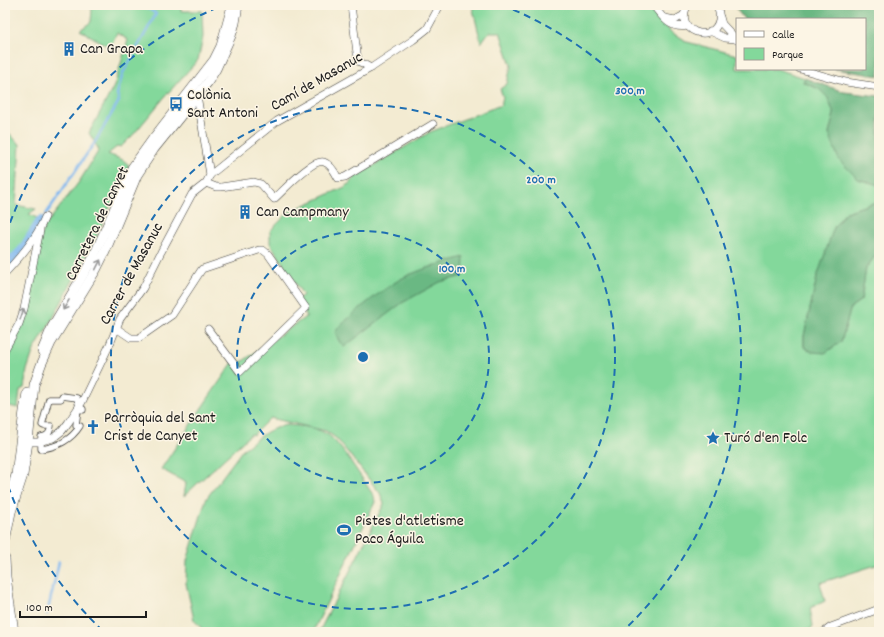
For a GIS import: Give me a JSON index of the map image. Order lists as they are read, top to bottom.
{
  "streets": {
    "street": ["Camí de Masanuc", "Carretera de Canyet", "Carrer de Masanuc"]
  },
  "crossings": [
    ["Camí de Masanuc", "Carrer de Masanuc"]
  ],
  "places": {
    "building": ["Can Grapa", "Can Campmany"],
    "bus stop": ["Colònia Sant Antoni"],
    "church": ["Parròquia del Sant Crist de Canyet"],
    "place": ["Turó d'en Folc"],
    "sports": ["Pistes d'atletisme Paco Águila"]
  },
  "legend": ["Calle", "Parque"],
  "scale_bar": "100 m",
  "rings": ["300 m", "200 m", "100 m"]
}
